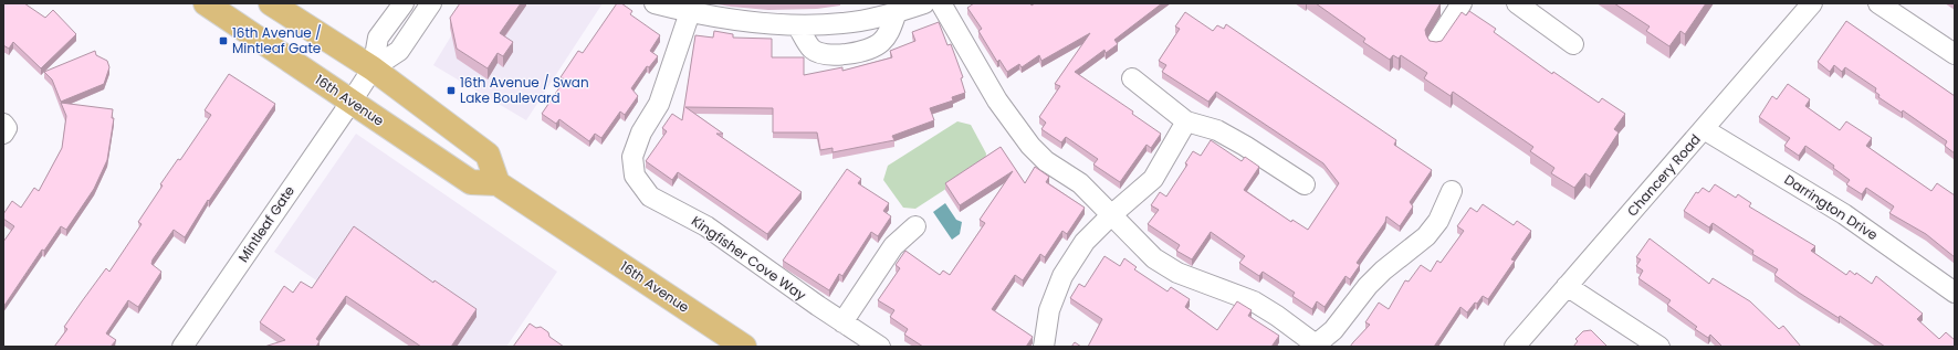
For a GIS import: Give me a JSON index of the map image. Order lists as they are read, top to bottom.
{
  "streets": {
    "main road": ["16th Avenue"],
    "street": [
      "Chancery Road",
      "Darrington Drive",
      "Mintleaf Gate",
      "Kingfisher Cove Way"
    ]
  },
  "crossings": [
    ["16th Avenue", "Mintleaf Gate"],
    ["Chancery Road", "Darrington Drive"]
  ],
  "places": {
    "transit": ["16th Avenue / Mintleaf Gate", "16th Avenue / Swan Lake Boulevard"]
  }
}
